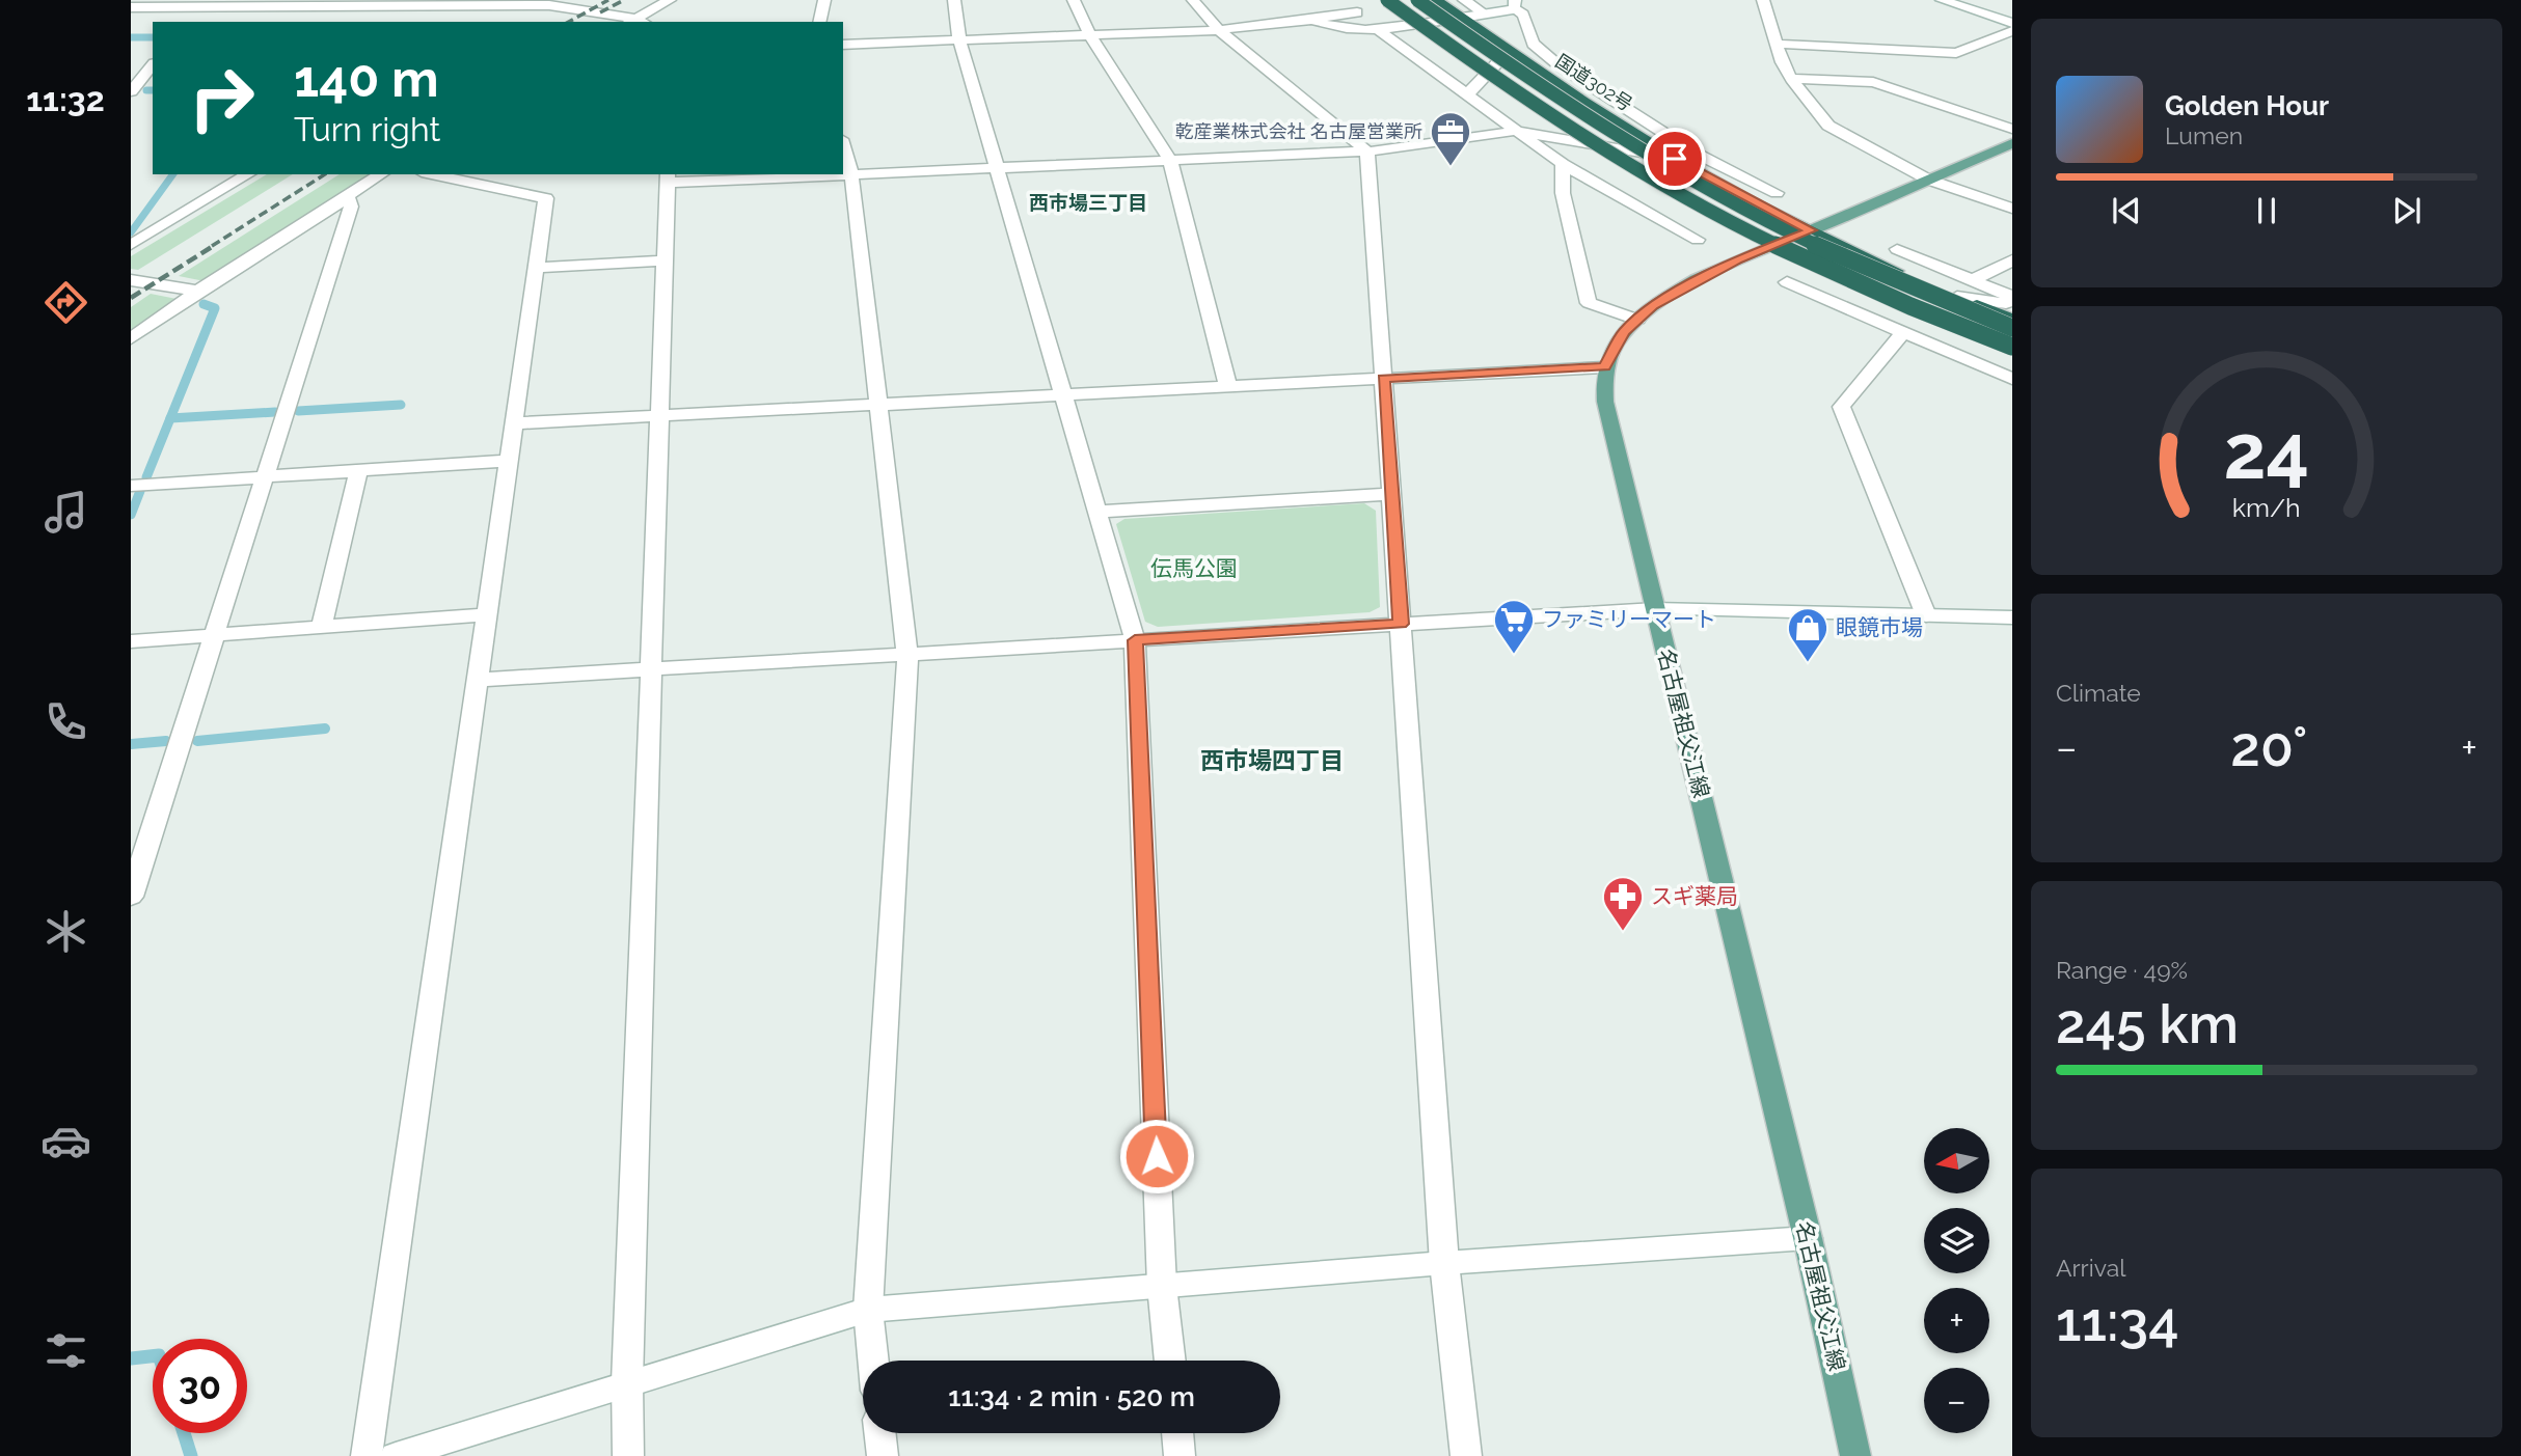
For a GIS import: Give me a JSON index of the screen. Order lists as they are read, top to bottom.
{
  "streets": {
    "highway": ["国道302号"],
    "main road": ["名古屋祖父江線"]
  },
  "districts": ["西市場三丁目", "西市場四丁目"],
  "parks": ["伝馬公園"],
  "places": {
    "office": ["乾産業株式会社 名古屋営業所"],
    "supermarket": ["ファミリーマート"],
    "shop": ["眼鏡市場"],
    "pharmacy": ["スギ薬局"]
  },
  "north": "left",
  "page": {
    "tabs": "11:32",
    "turn": ["140 m", "Turn right"],
    "song": ["Golden Hour", "Lumen"],
    "tile": [
      "Climate",
      ["Range · 49%", "245 km"],
      ["Arrival", "11:34"]
    ],
    "heat": ["−", "20°", "+"],
    "map_buttons": ["+", "−"],
    "limit": "30",
    "trip": "11:34 · 2 min · 520 m",
    "gauge": ["24", "km/h"]
  }
}
